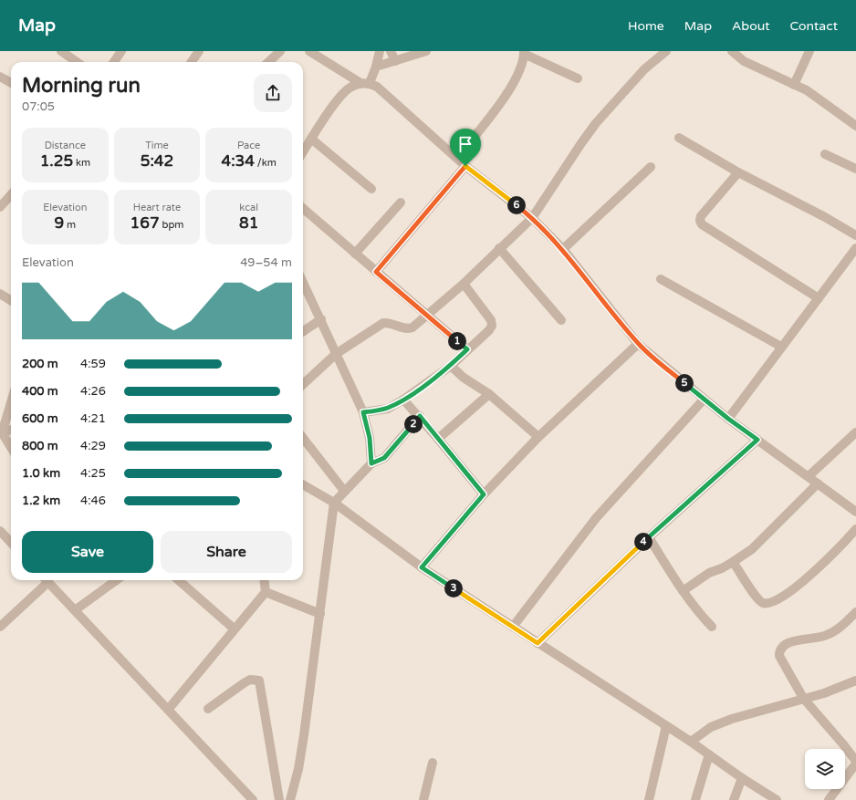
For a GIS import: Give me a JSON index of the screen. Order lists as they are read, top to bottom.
{
  "page": {
    "header": "Map",
    "nav": [
      "Home",
      "Map",
      "About",
      "Contact"
    ],
    "heading": ["Morning run", "07:05"],
    "stats": [
      ["Distance", "1.25 km"],
      ["Time", "5:42"],
      ["Pace", "4:34 /km"],
      ["Elevation", "9 m"],
      ["Heart rate", "167 bpm"],
      ["kcal", "81"]
    ],
    "pins": [
      "6",
      "1",
      "5",
      "2",
      "4",
      "3"
    ],
    "chart": ["Elevation", "49–54 m"],
    "list": [
      {
        "name": "200 m",
        "note": "4:59"
      },
      {
        "name": "400 m",
        "note": "4:26"
      },
      {
        "name": "600 m",
        "note": "4:21"
      },
      {
        "name": "800 m",
        "note": "4:29"
      },
      {
        "name": "1.0 km",
        "note": "4:25"
      },
      {
        "name": "1.2 km",
        "note": "4:46"
      }
    ],
    "buttons": ["Save", "Share"]
  }
}
